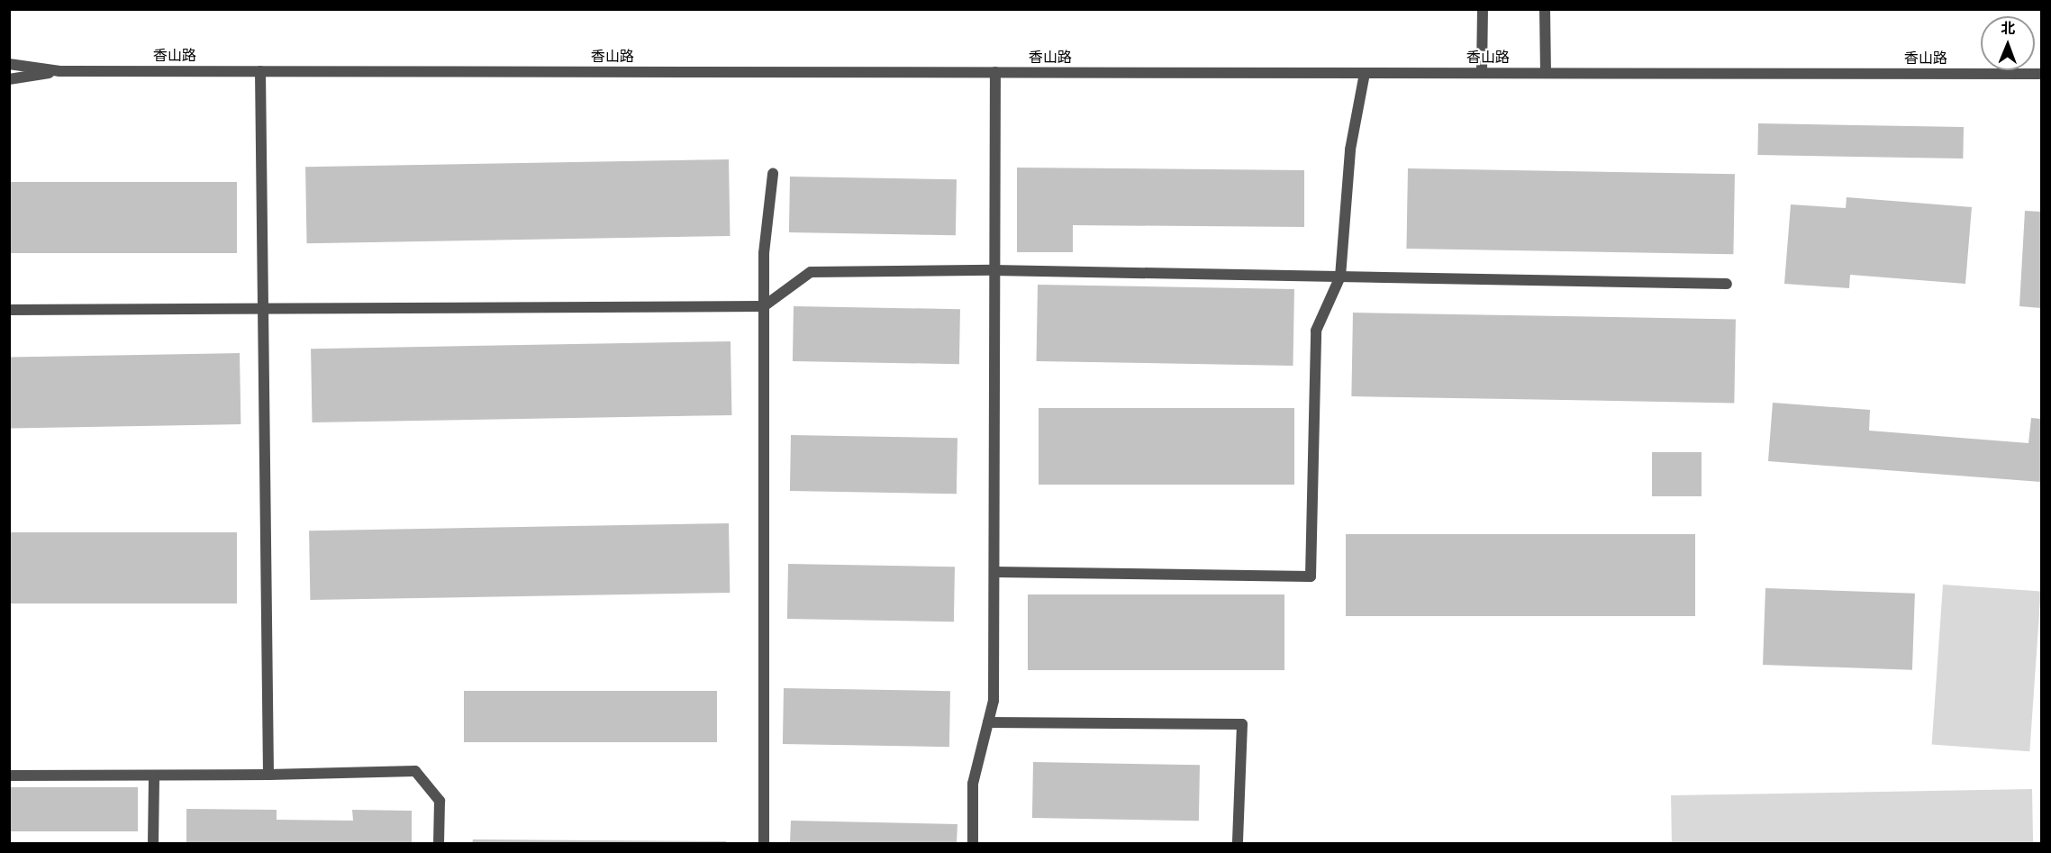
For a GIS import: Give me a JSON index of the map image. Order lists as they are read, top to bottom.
{
  "streets": {
    "street": ["香山路"]
  },
  "north": "top"
}
